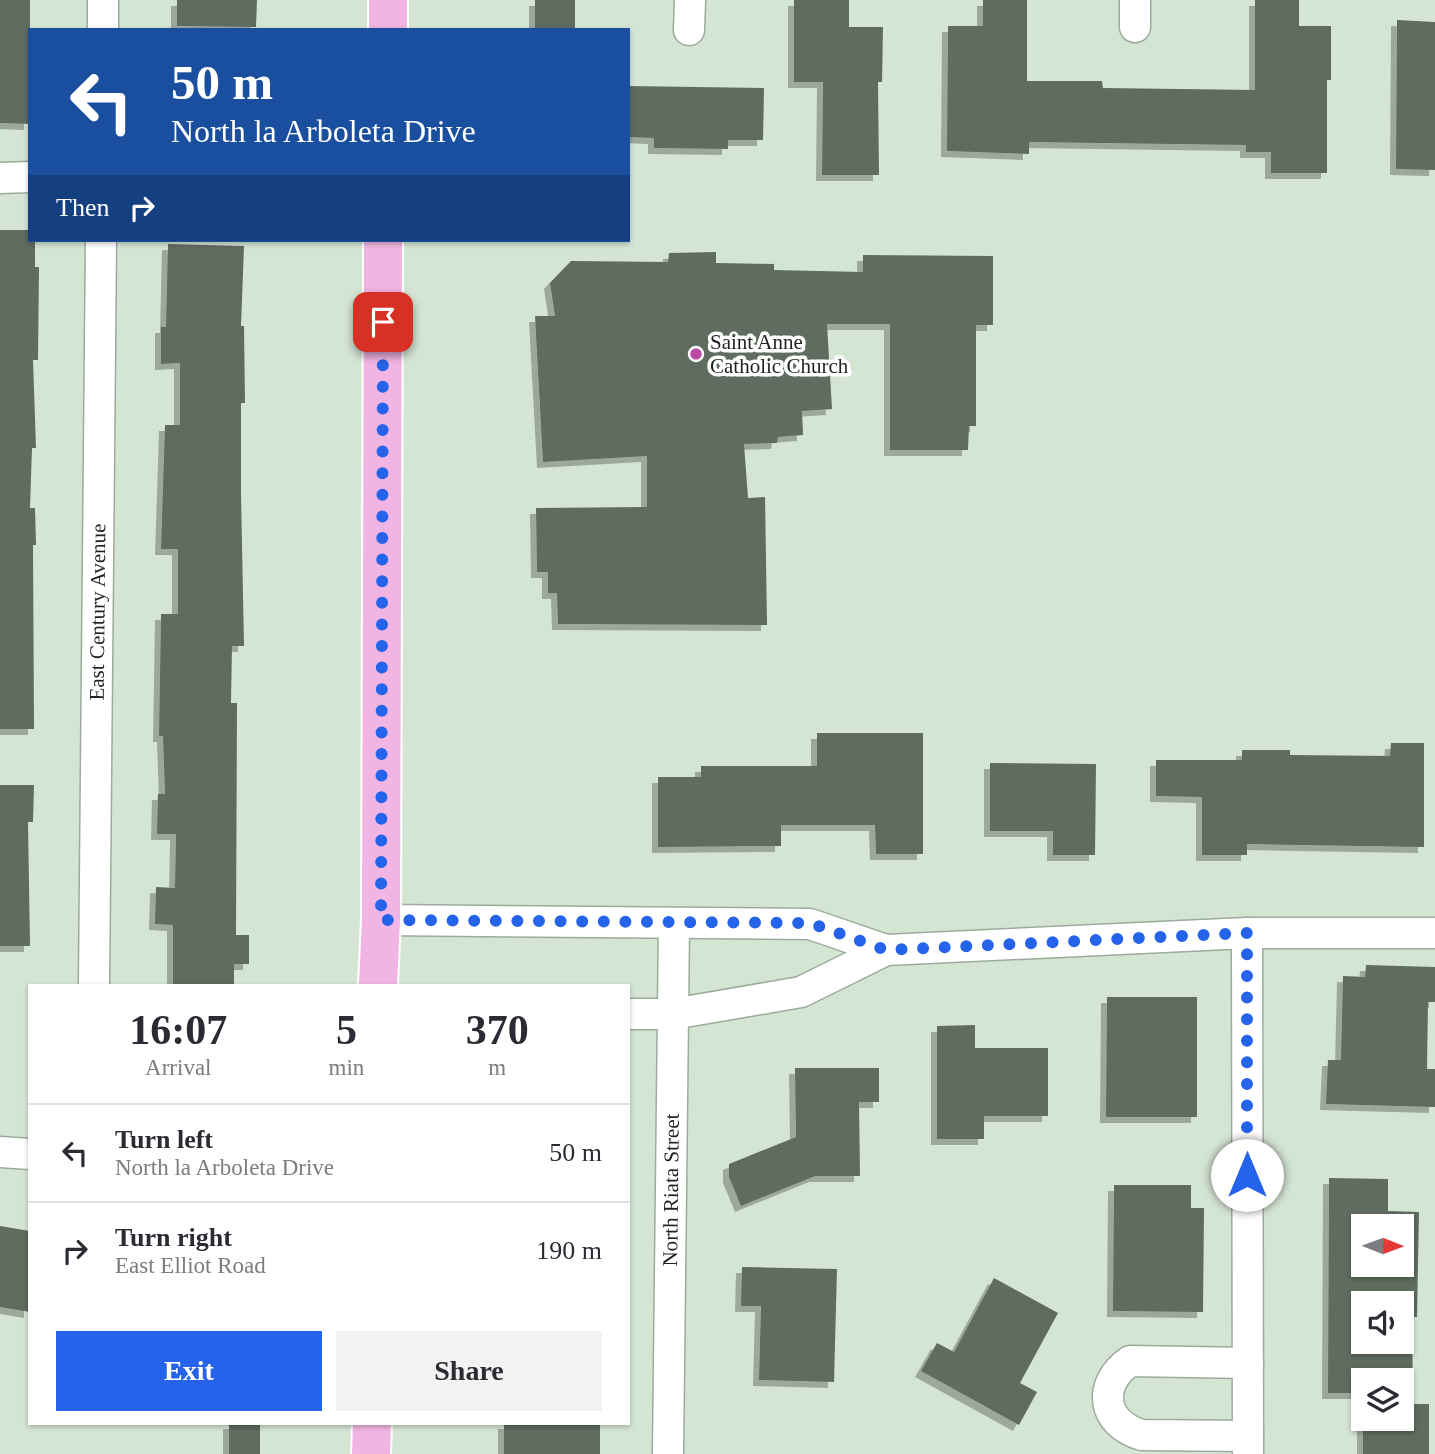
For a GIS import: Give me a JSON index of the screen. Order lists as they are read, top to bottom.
{
  "streets": {
    "street": ["East Century Avenue", "North Riata Street"]
  },
  "places": ["Saint Anne Catholic Church"],
  "north": "right",
  "page": {
    "turn": ["50 m", "North la Arboleta Drive"],
    "then": "Then",
    "eta": [
      "16:07",
      "Arrival",
      "5",
      "min",
      "370",
      "m"
    ],
    "list": [
      {
        "name": "Turn left",
        "note": "North la Arboleta Drive",
        "value": "50 m"
      },
      {
        "name": "Turn right",
        "note": "East Elliot Road",
        "value": "190 m"
      }
    ],
    "buttons": ["Exit", "Share"]
  }
}
